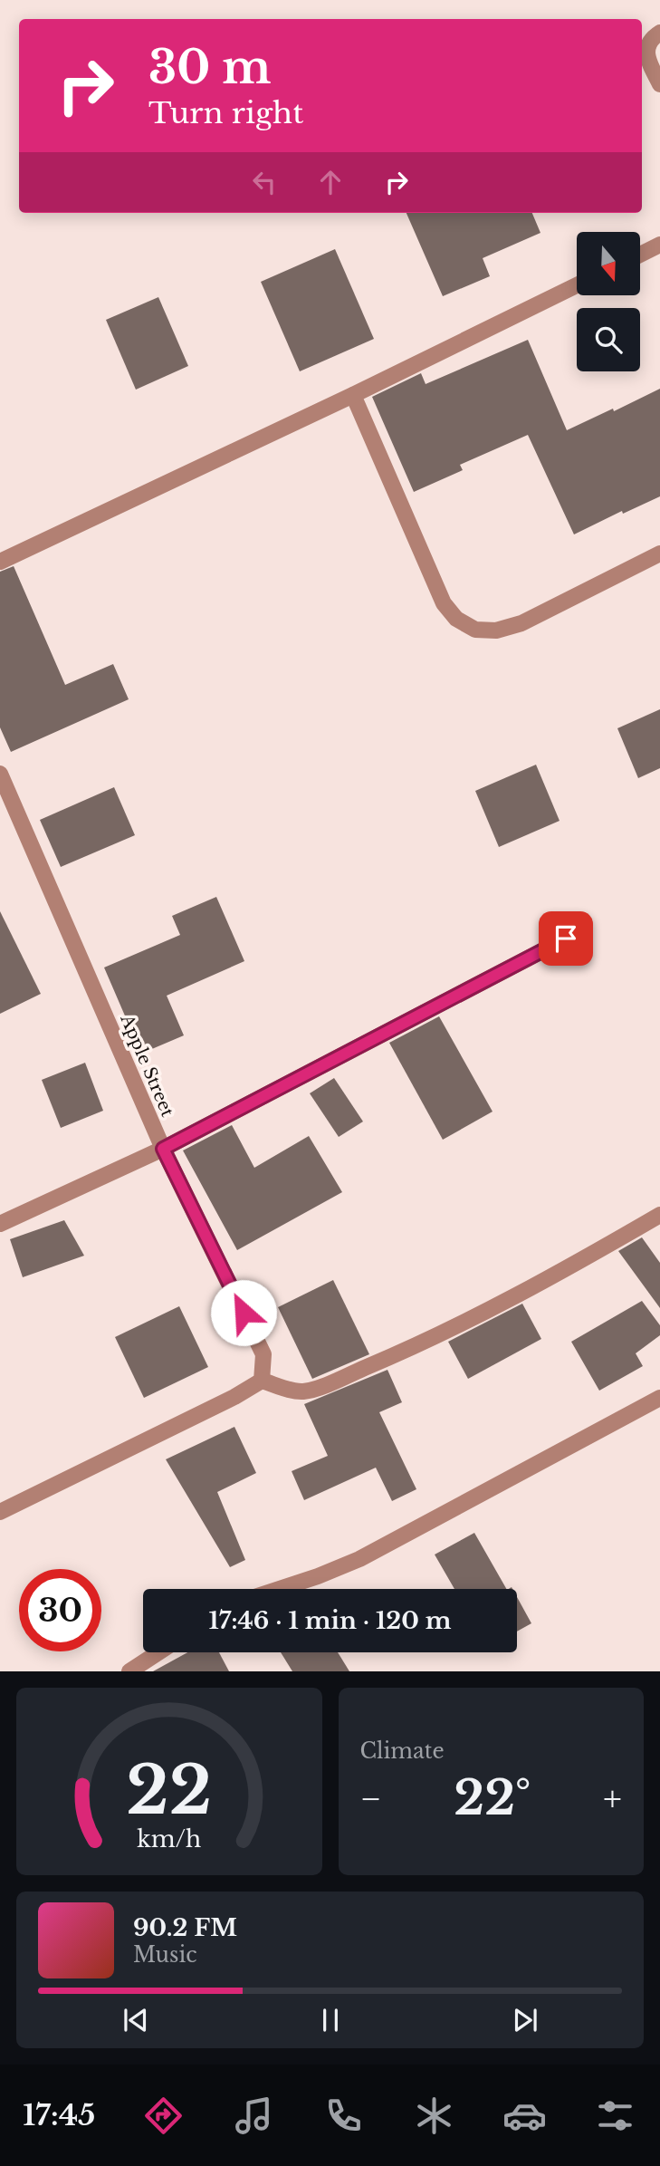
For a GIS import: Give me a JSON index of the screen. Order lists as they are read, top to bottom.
{
  "streets": {
    "street": ["Apple Street"]
  },
  "north": "bottom",
  "page": {
    "turn": ["30 m", "Turn right"],
    "limit": "30",
    "trip": "17:46 · 1 min · 120 m",
    "tile": "Climate",
    "heat": ["−", "22°", "+"],
    "song": ["90.2 FM", "Music"],
    "tabs": "17:45",
    "gauge": ["22", "km/h"]
  }
}
